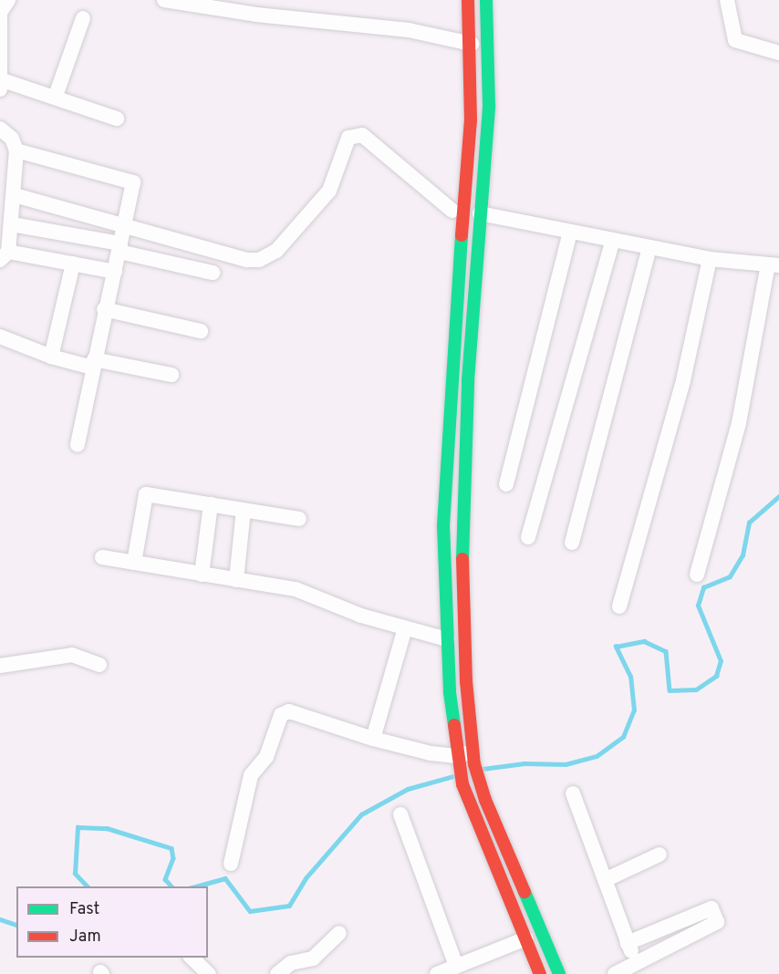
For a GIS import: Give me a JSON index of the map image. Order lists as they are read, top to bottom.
{
  "legend": ["Fast", "Jam"]
}
